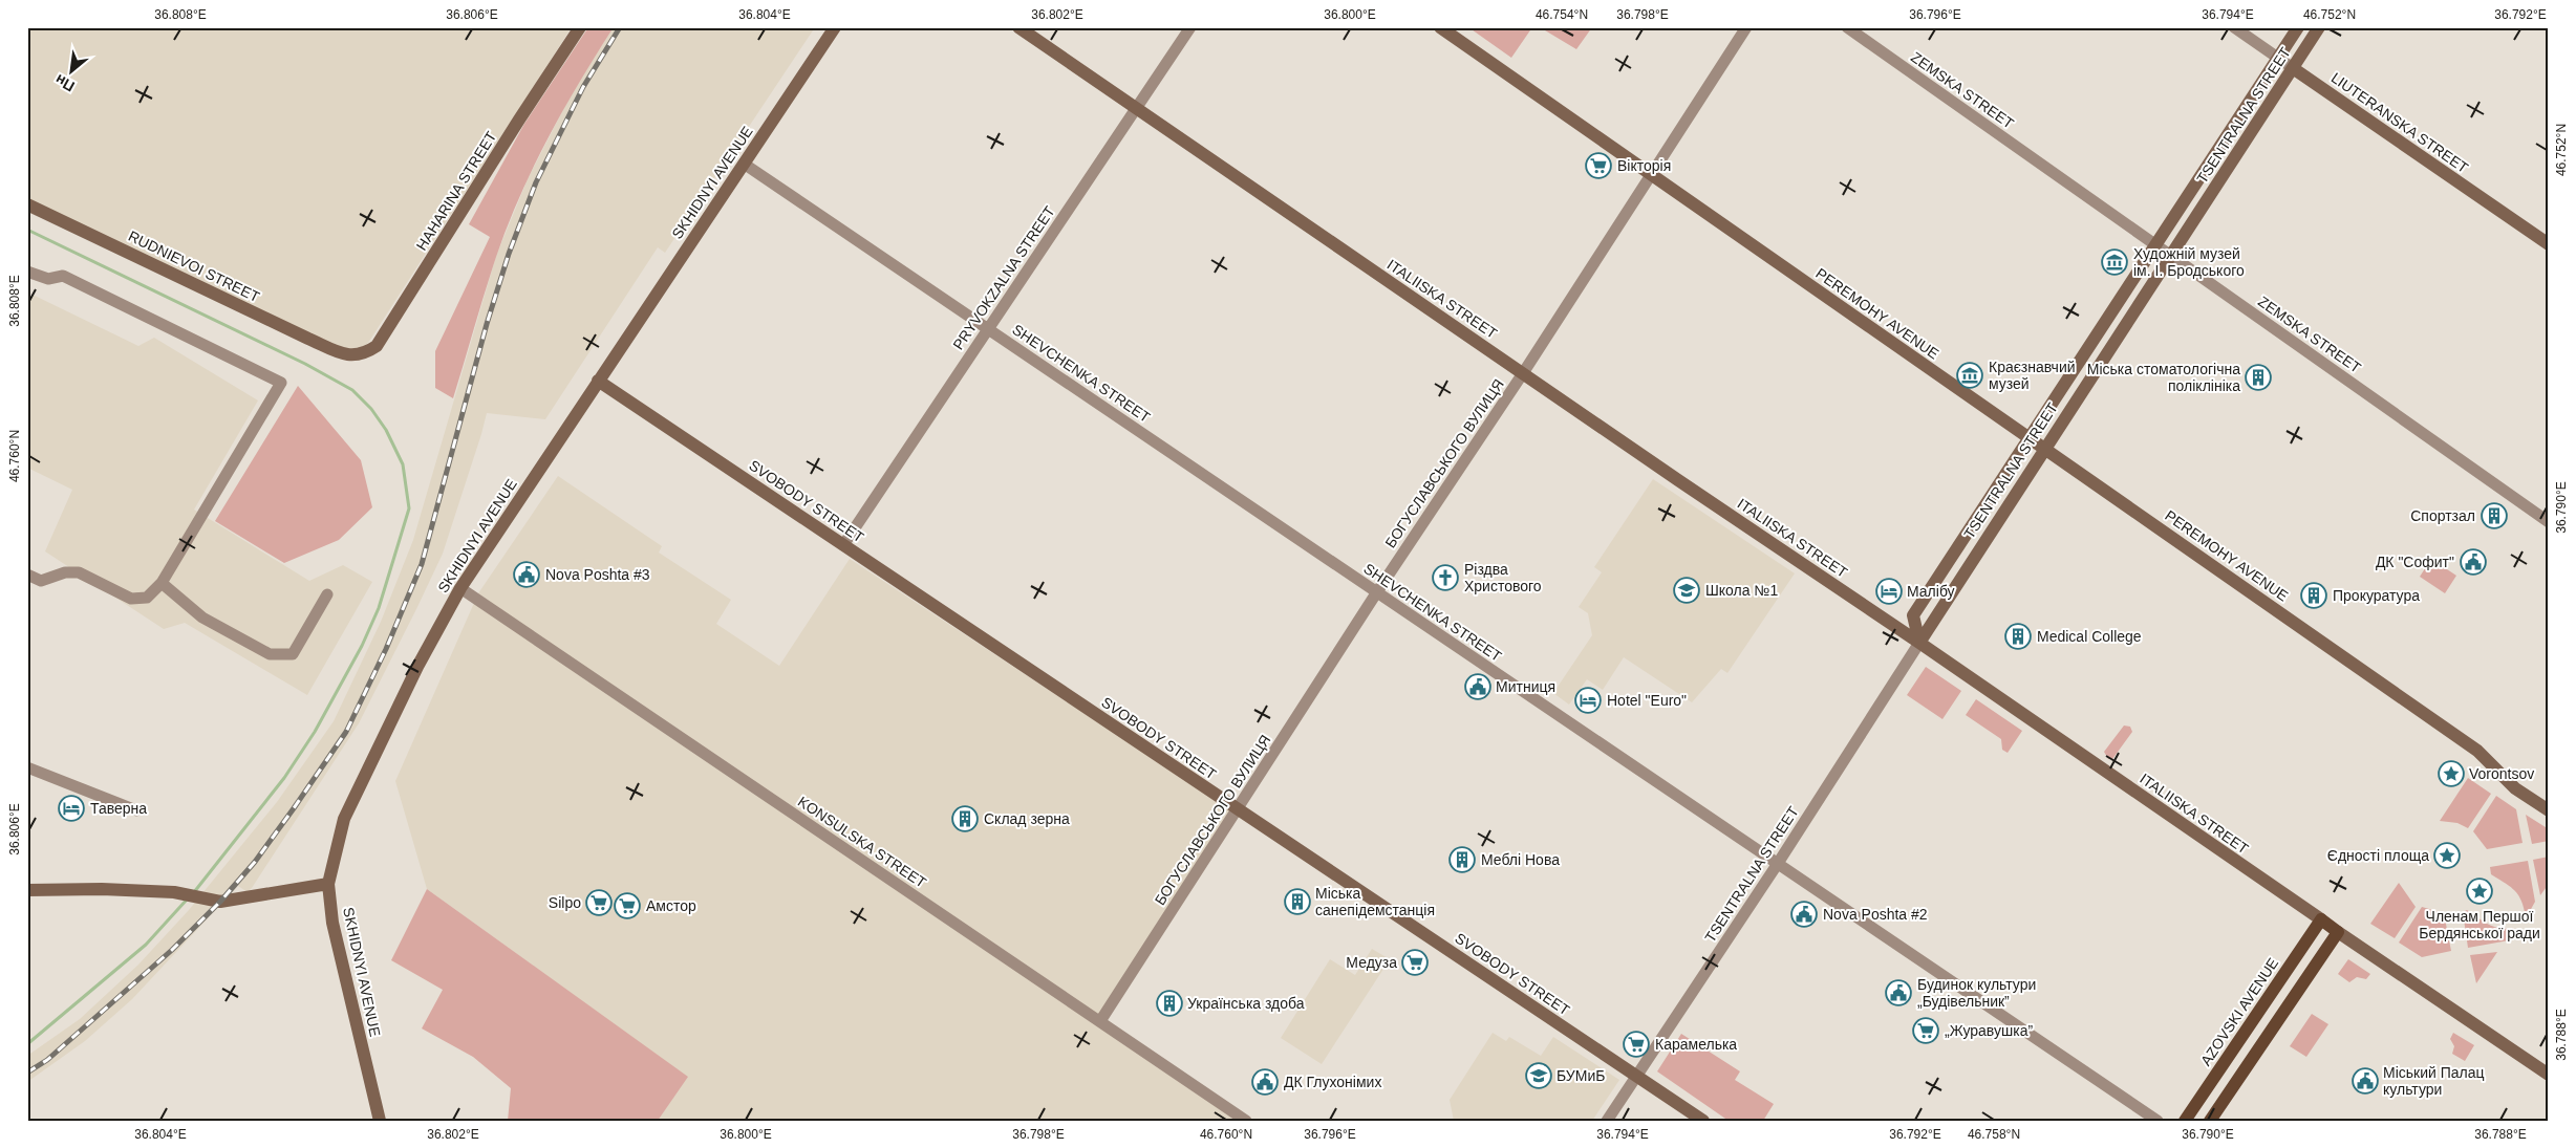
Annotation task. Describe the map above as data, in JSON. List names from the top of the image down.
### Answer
{
  "streets": {
    "main road": [
      "TSENTRALNA STREET",
      "LIUTERANSKA STREET",
      "SKHIDNYI AVENUE",
      "HAHARINA STREET",
      "RUDNIEVOI STREET",
      "ITALIISKA STREET",
      "PEREMOHY AVENUE",
      "SVOBODY STREET",
      "AZOVSKI AVENUE"
    ],
    "street": [
      "ZEMSKA STREET",
      "PRYVOKZALNA STREET",
      "SHEVCHENKA STREET",
      "БОГУСЛАВСЬКОГО ВУЛИЦЯ",
      "KONSULSKA STREET"
    ]
  },
  "crossings": [
    ["ZEMSKA STREET", "TSENTRALNA STREET"],
    ["TSENTRALNA STREET", "LIUTERANSKA STREET"],
    ["TSENTRALNA STREET", "ITALIISKA STREET"],
    ["TSENTRALNA STREET", "PEREMOHY AVENUE"],
    ["TSENTRALNA STREET", "SHEVCHENKA STREET"],
    ["TSENTRALNA STREET", "SVOBODY STREET"],
    ["SKHIDNYI AVENUE", "SHEVCHENKA STREET"],
    ["SKHIDNYI AVENUE", "SVOBODY STREET"],
    ["SKHIDNYI AVENUE", "KONSULSKA STREET"],
    ["HAHARINA STREET", "RUDNIEVOI STREET"],
    ["PRYVOKZALNA STREET", "ITALIISKA STREET"],
    ["PRYVOKZALNA STREET", "SHEVCHENKA STREET"],
    ["PRYVOKZALNA STREET", "SVOBODY STREET"],
    ["ITALIISKA STREET", "БОГУСЛАВСЬКОГО ВУЛИЦЯ"],
    ["ITALIISKA STREET", "AZOVSKI AVENUE"],
    ["PEREMOHY AVENUE", "БОГУСЛАВСЬКОГО ВУЛИЦЯ"],
    ["SHEVCHENKA STREET", "БОГУСЛАВСЬКОГО ВУЛИЦЯ"],
    ["БОГУСЛАВСЬКОГО ВУЛИЦЯ", "SVOBODY STREET"],
    ["БОГУСЛАВСЬКОГО ВУЛИЦЯ", "KONSULSKA STREET"]
  ],
  "places": {
    "supermarket": [
      "Вікторія",
      "Silpo",
      "Амстор",
      "Медуза",
      "„Журавушка”",
      "Карамелька"
    ],
    "museum": ["Художній музей ім. І. Бродського", "Краєзнавчий музей"],
    "building": [
      "Міська стоматологічна поліклініка",
      "Спортзал",
      "Прокуратура",
      "Medical College",
      "Склад зерна",
      "Меблі Нова",
      "Міська санепідемстанція",
      "Українська здоба"
    ],
    "public building": [
      "ДК \"Софит\"",
      "Nova Poshta #3",
      "Митниця",
      "Nova Poshta #2",
      "Будинок культури „Будівельник”",
      "Міський Палац культури",
      "ДК Глухонімих"
    ],
    "church": ["Різдва Христового"],
    "school or university": ["Школа №1", "БУМиБ"],
    "hotel": ["Малібу", "Hotel \"Euro\"", "Таверна"],
    "place": ["Vorontsov", "Єдності площа", "Членам Першої Бердянської ради"]
  },
  "north": "bottom left",
  "coordinates": [
    "36.808°E",
    "36.806°E",
    "36.804°E",
    "36.802°E",
    "36.800°E",
    "46.754°N",
    "36.798°E",
    "36.796°E",
    "36.794°E",
    "46.752°N",
    "36.792°E",
    "46.760°N",
    "36.790°E",
    "36.788°E",
    "46.758°N"
  ]
}
